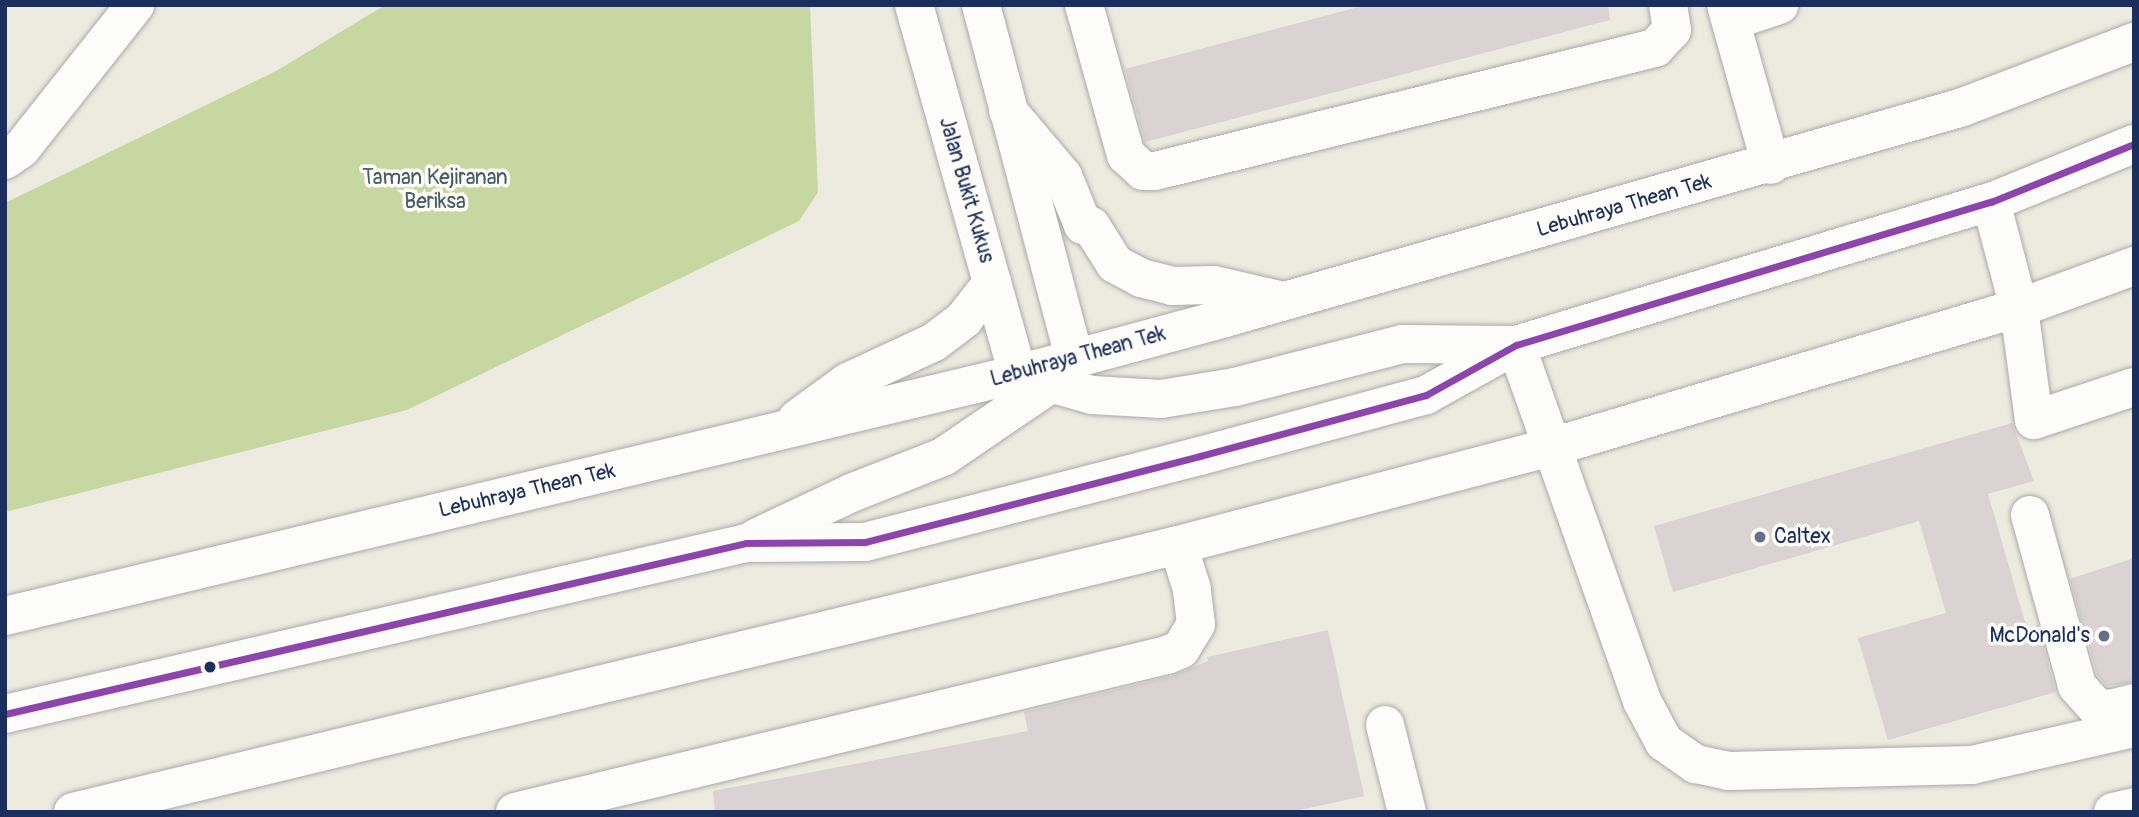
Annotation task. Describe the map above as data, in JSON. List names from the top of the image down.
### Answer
{
  "streets": {
    "main road": ["Jalan Bukit Kukus", "Lebuhraya Thean Tek"]
  },
  "crossings": [
    ["Jalan Bukit Kukus", "Lebuhraya Thean Tek"]
  ],
  "parks": ["Taman Kejiranan Beriksa"],
  "places": ["Caltex", "McDonald's"]
}
